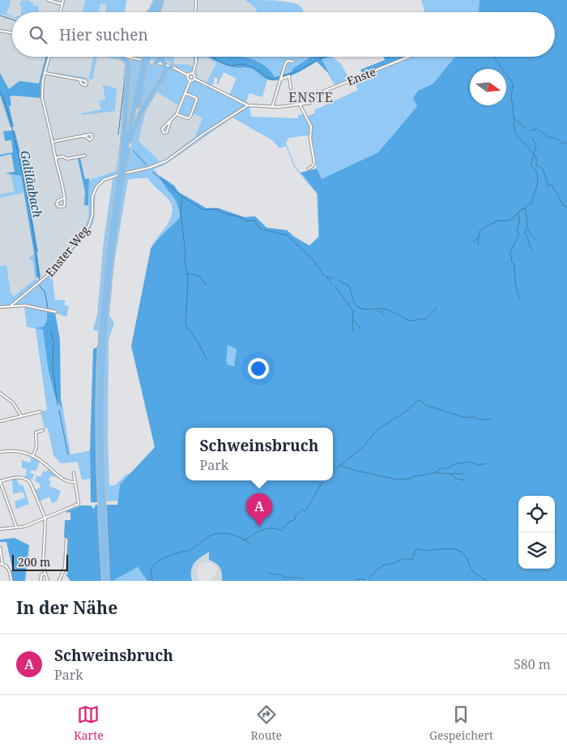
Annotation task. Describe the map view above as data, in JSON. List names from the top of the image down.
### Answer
{
  "streets": {
    "street": ["Enste", "Enster Weg"]
  },
  "crossings": [
    ["Enste", "Enster Weg"]
  ],
  "districts": ["ENSTE"],
  "water": ["Galiläabach"],
  "scale_bar": "200 m",
  "north": "right",
  "page": {
    "search": "Hier suchen",
    "popup": ["Schweinsbruch", "Park"],
    "pins": "A",
    "scale": "200 m",
    "heading": "In der Nähe",
    "list": [
      {
        "mark": "A",
        "name": "Schweinsbruch",
        "note": "Park",
        "value": "580 m"
      }
    ],
    "nav": ["Karte", "Route", "Gespeichert"]
  }
}
